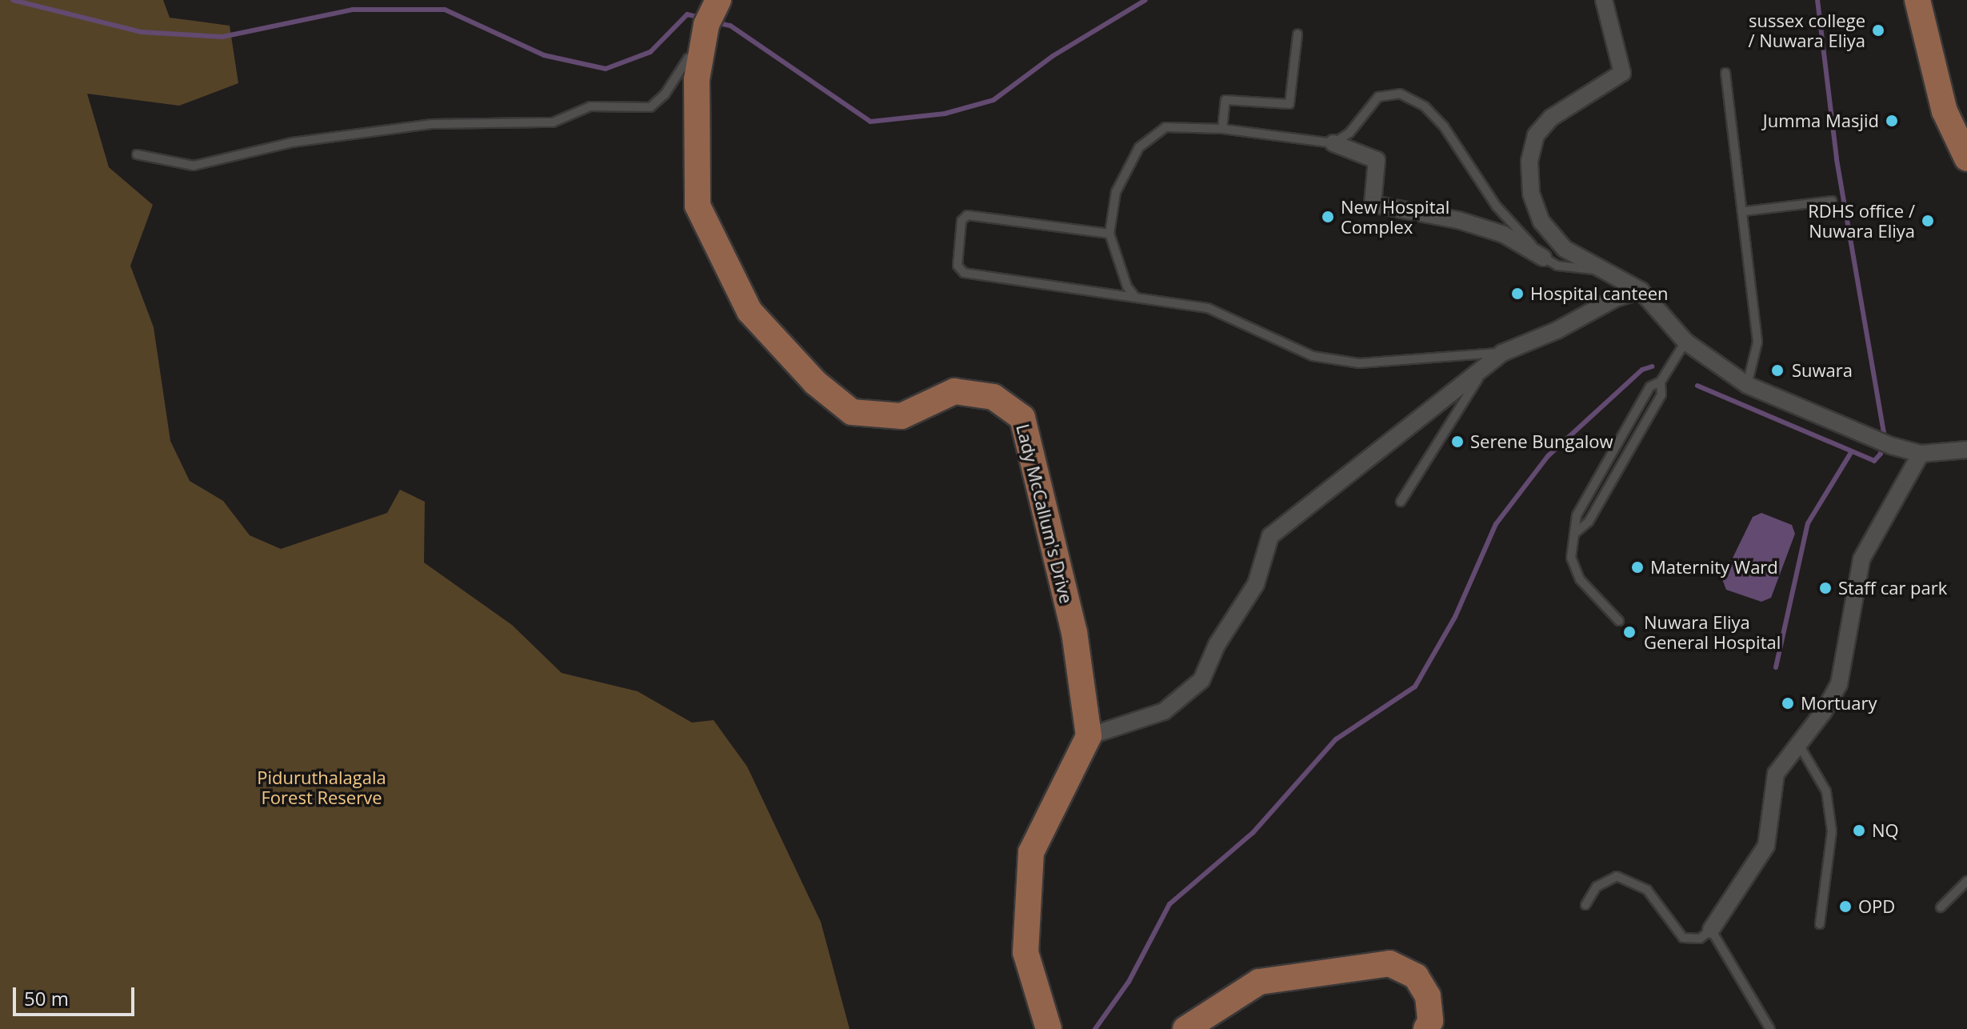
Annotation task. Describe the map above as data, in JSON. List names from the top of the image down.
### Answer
{
  "streets": {
    "main road": ["Lady McCallum's Drive"]
  },
  "parks": ["Piduruthalagala Forest Reserve"],
  "places": [
    "sussex college / Nuwara Eliya",
    "Jumma Masjid",
    "New Hospital Complex",
    "RDHS office / Nuwara Eliya",
    "Hospital canteen",
    "Suwara",
    "Serene Bungalow",
    "Maternity Ward",
    "Staff car park",
    "Nuwara Eliya General Hospital",
    "Mortuary",
    "NQ",
    "OPD"
  ],
  "scale_bar": "50 m"
}
